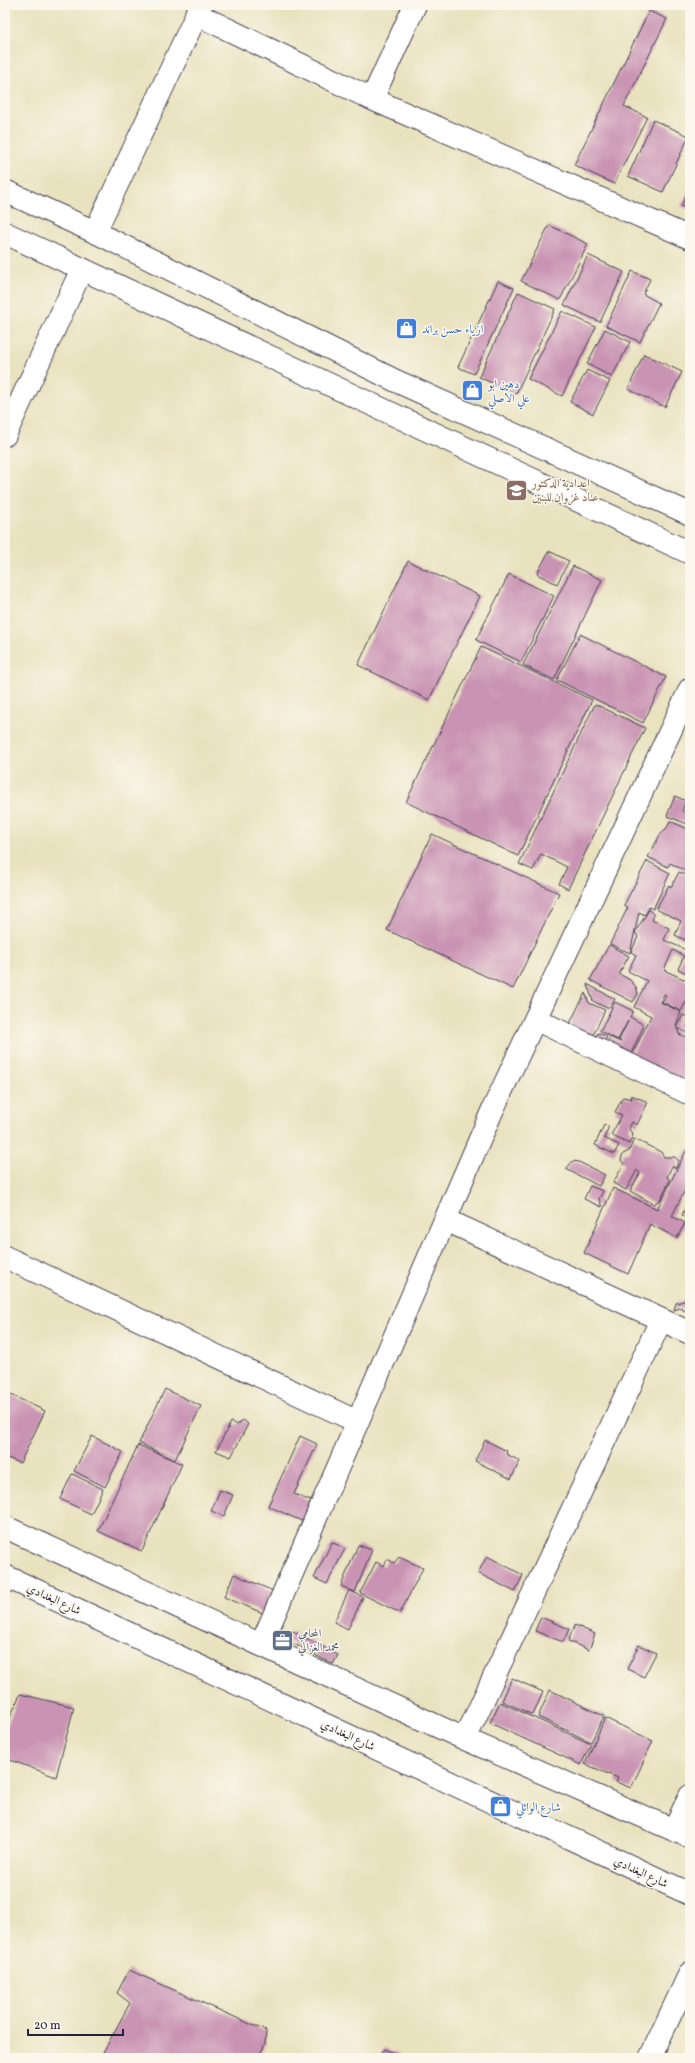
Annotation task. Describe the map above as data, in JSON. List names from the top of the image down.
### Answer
{
  "streets": {
    "street": ["شارع البغدادي"]
  },
  "places": {
    "shop": ["ازياء حسن براند", "دهين ابو علي الاصلي", "شارع الوائلي"],
    "school or university": ["اعدادية الدكتور عناد غزوان للبنين"],
    "office": ["المحامي محمد الغزالي"]
  },
  "scale_bar": "20 m"
}
